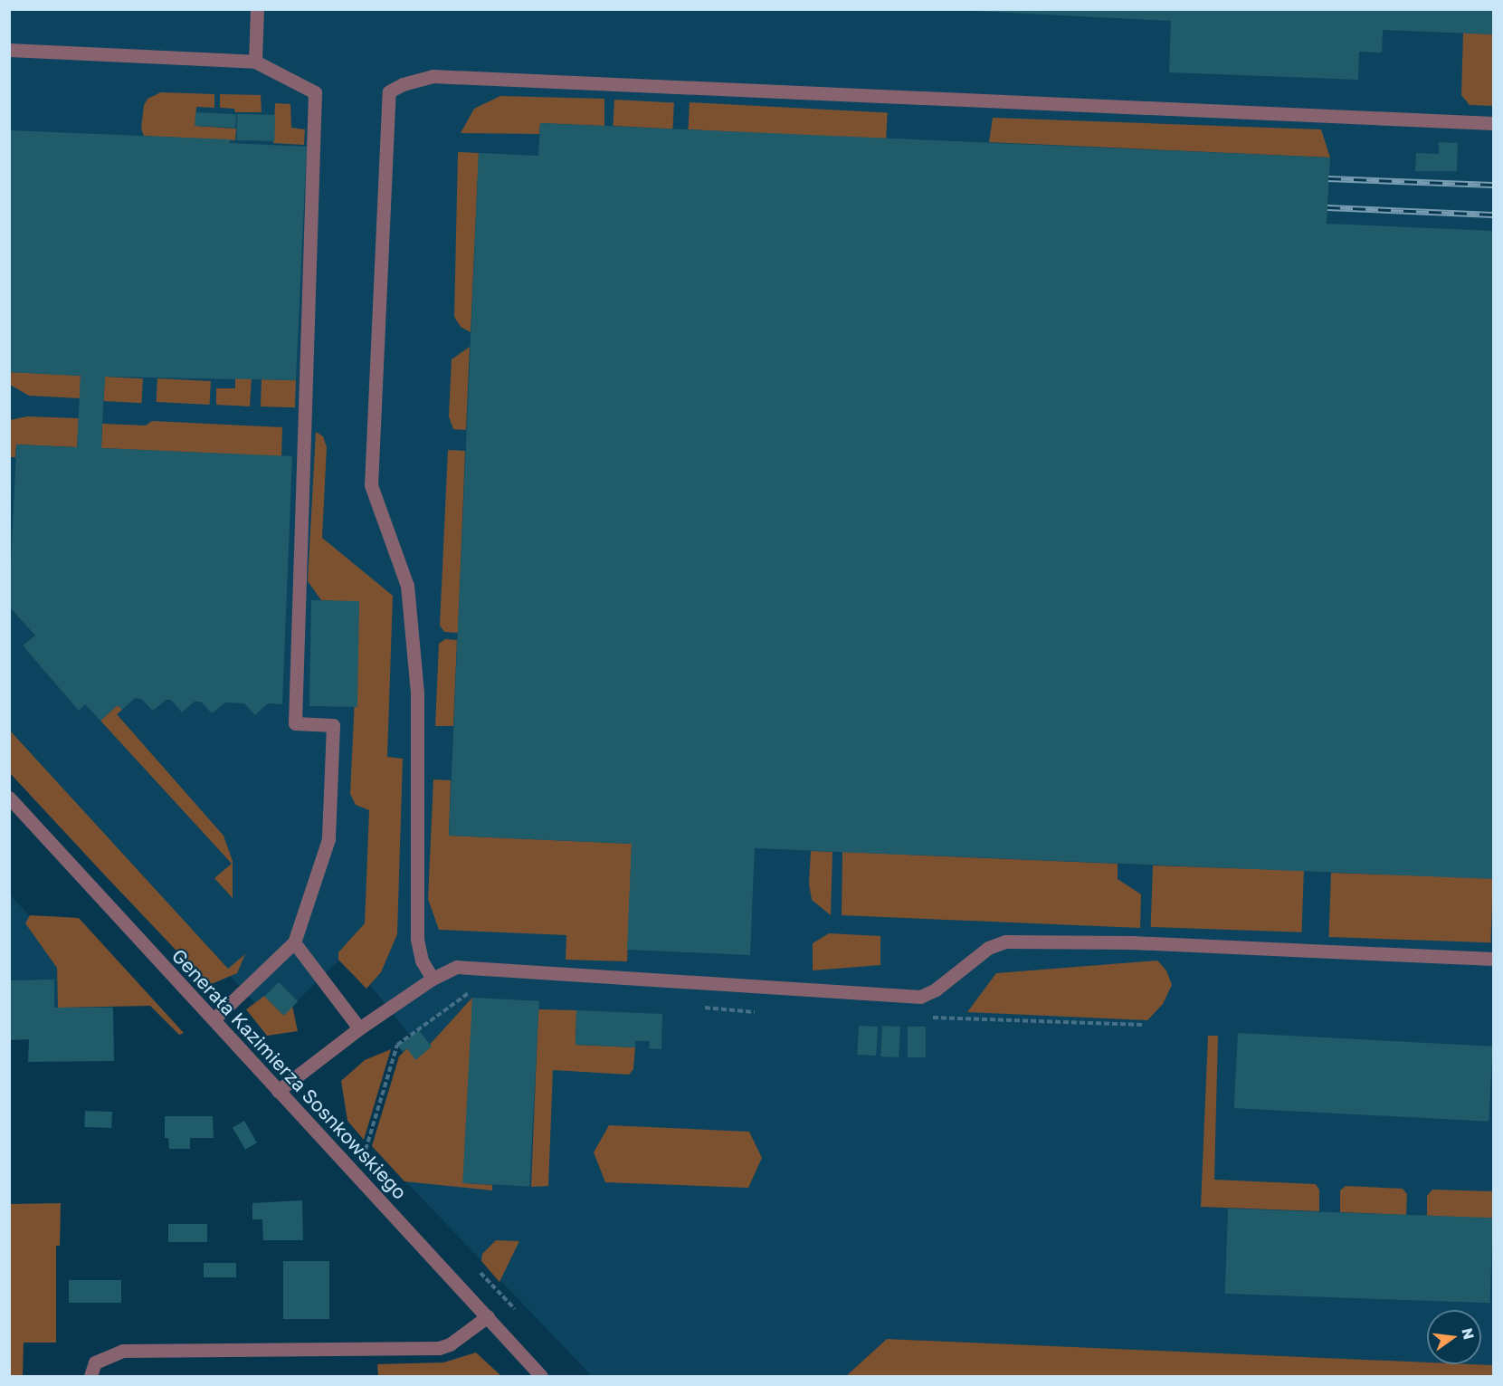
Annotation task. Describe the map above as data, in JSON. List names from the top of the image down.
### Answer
{
  "streets": {
    "street": ["Generała Kazimierza Sosnkowskiego"]
  },
  "north": "right"
}
